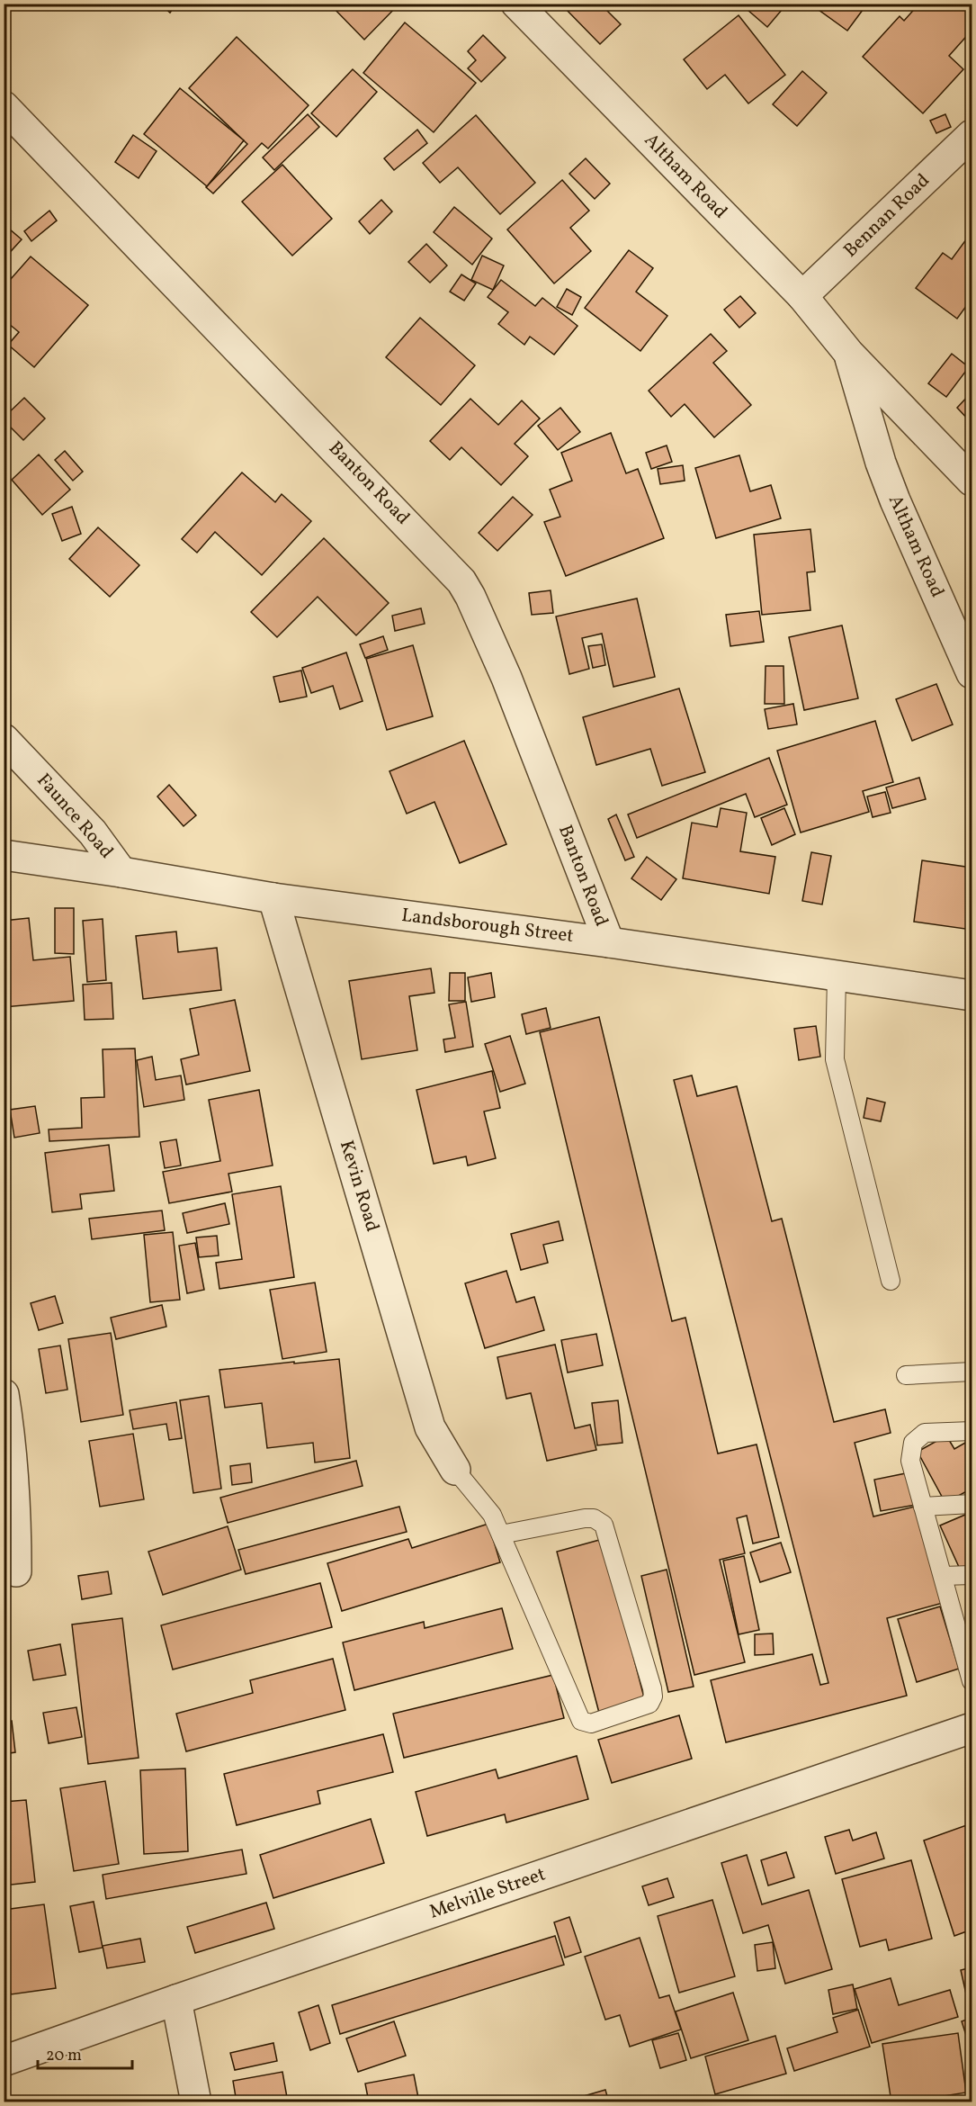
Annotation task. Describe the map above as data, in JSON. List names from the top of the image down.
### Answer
{
  "streets": {
    "street": [
      "Altham Road",
      "Bennan Road",
      "Banton Road",
      "Faunce Road",
      "Landsborough Street",
      "Kevin Road",
      "Melville Street"
    ]
  },
  "crossings": [
    ["Altham Road", "Bennan Road"],
    ["Banton Road", "Landsborough Street"],
    ["Faunce Road", "Landsborough Street"],
    ["Landsborough Street", "Kevin Road"]
  ],
  "scale_bar": "20 m"
}
